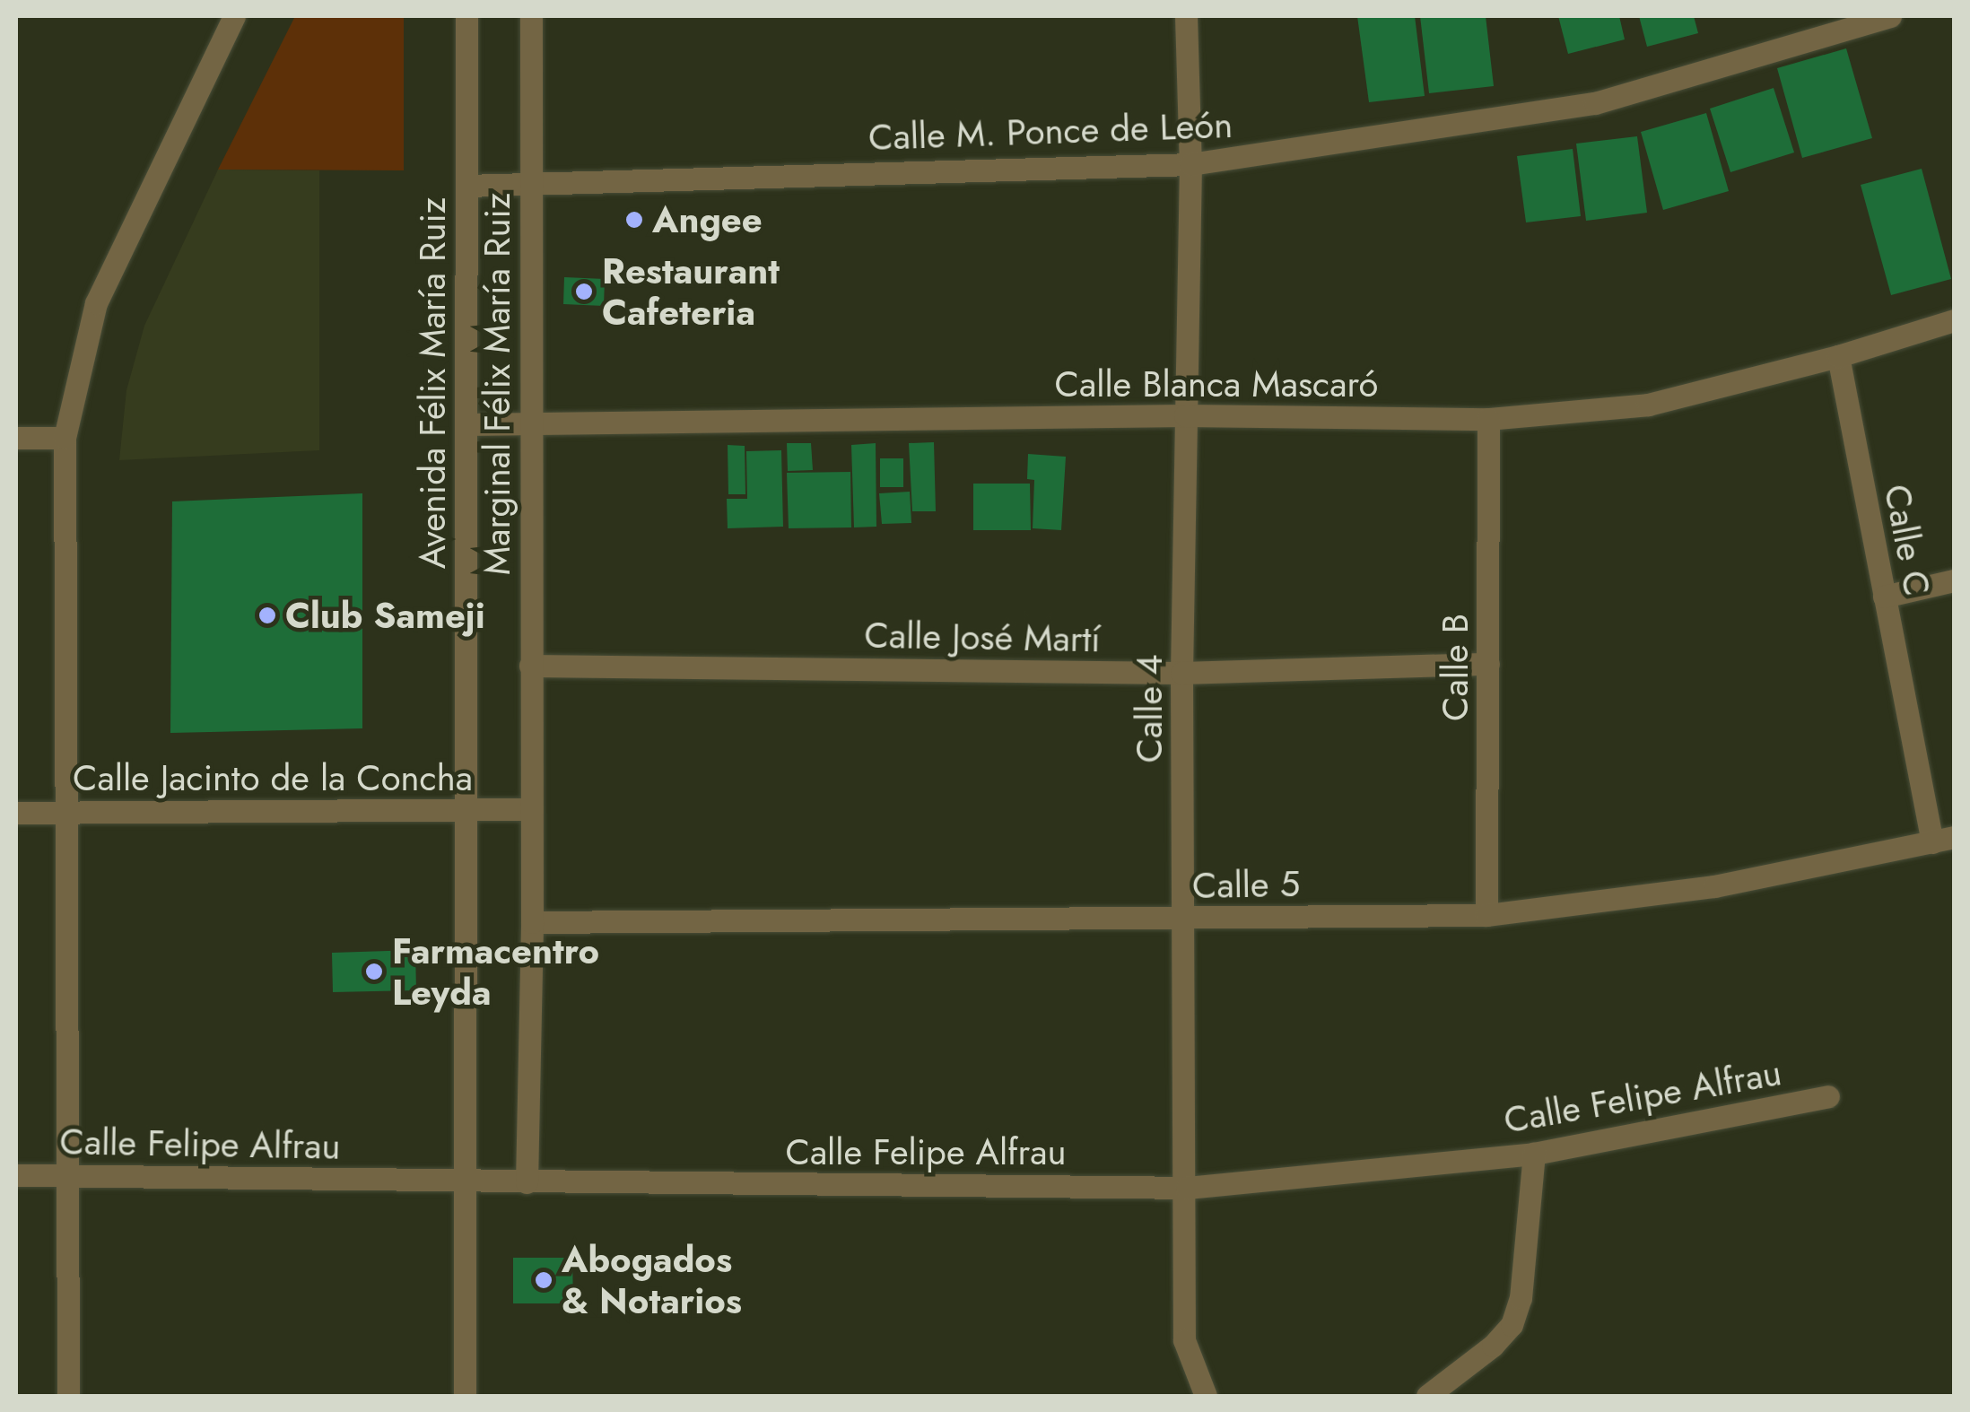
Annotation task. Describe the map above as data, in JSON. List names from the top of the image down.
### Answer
{
  "streets": {
    "street": [
      "Calle M. Ponce de León",
      "Avenida Félix María Ruiz",
      "Marginal Félix María Ruiz",
      "Calle Blanca Mascaró",
      "Calle C",
      "Calle José Martí",
      "Calle B",
      "Calle 4",
      "Calle Jacinto de la Concha",
      "Calle 5",
      "Calle Felipe Alfrau"
    ]
  },
  "crossings": [
    ["Calle M. Ponce de León", "Avenida Félix María Ruiz"],
    ["Calle M. Ponce de León", "Marginal Félix María Ruiz"],
    ["Calle M. Ponce de León", "Calle 4"],
    ["Avenida Félix María Ruiz", "Calle Blanca Mascaró"],
    ["Avenida Félix María Ruiz", "Calle Jacinto de la Concha"],
    ["Avenida Félix María Ruiz", "Calle Felipe Alfrau"],
    ["Marginal Félix María Ruiz", "Calle Blanca Mascaró"],
    ["Marginal Félix María Ruiz", "Calle José Martí"],
    ["Marginal Félix María Ruiz", "Calle Jacinto de la Concha"],
    ["Marginal Félix María Ruiz", "Calle 5"],
    ["Marginal Félix María Ruiz", "Calle Felipe Alfrau"],
    ["Calle Blanca Mascaró", "Calle C"],
    ["Calle Blanca Mascaró", "Calle B"],
    ["Calle Blanca Mascaró", "Calle 4"],
    ["Calle C", "Calle 5"],
    ["Calle José Martí", "Calle B"],
    ["Calle José Martí", "Calle 4"],
    ["Calle B", "Calle 5"],
    ["Calle 4", "Calle 5"],
    ["Calle 4", "Calle Felipe Alfrau"]
  ],
  "places": [
    "Angee",
    "Restaurant Cafeteria",
    "Club Sameji",
    "Farmacentro Leyda",
    "Abogados & Notarios"
  ]
}
